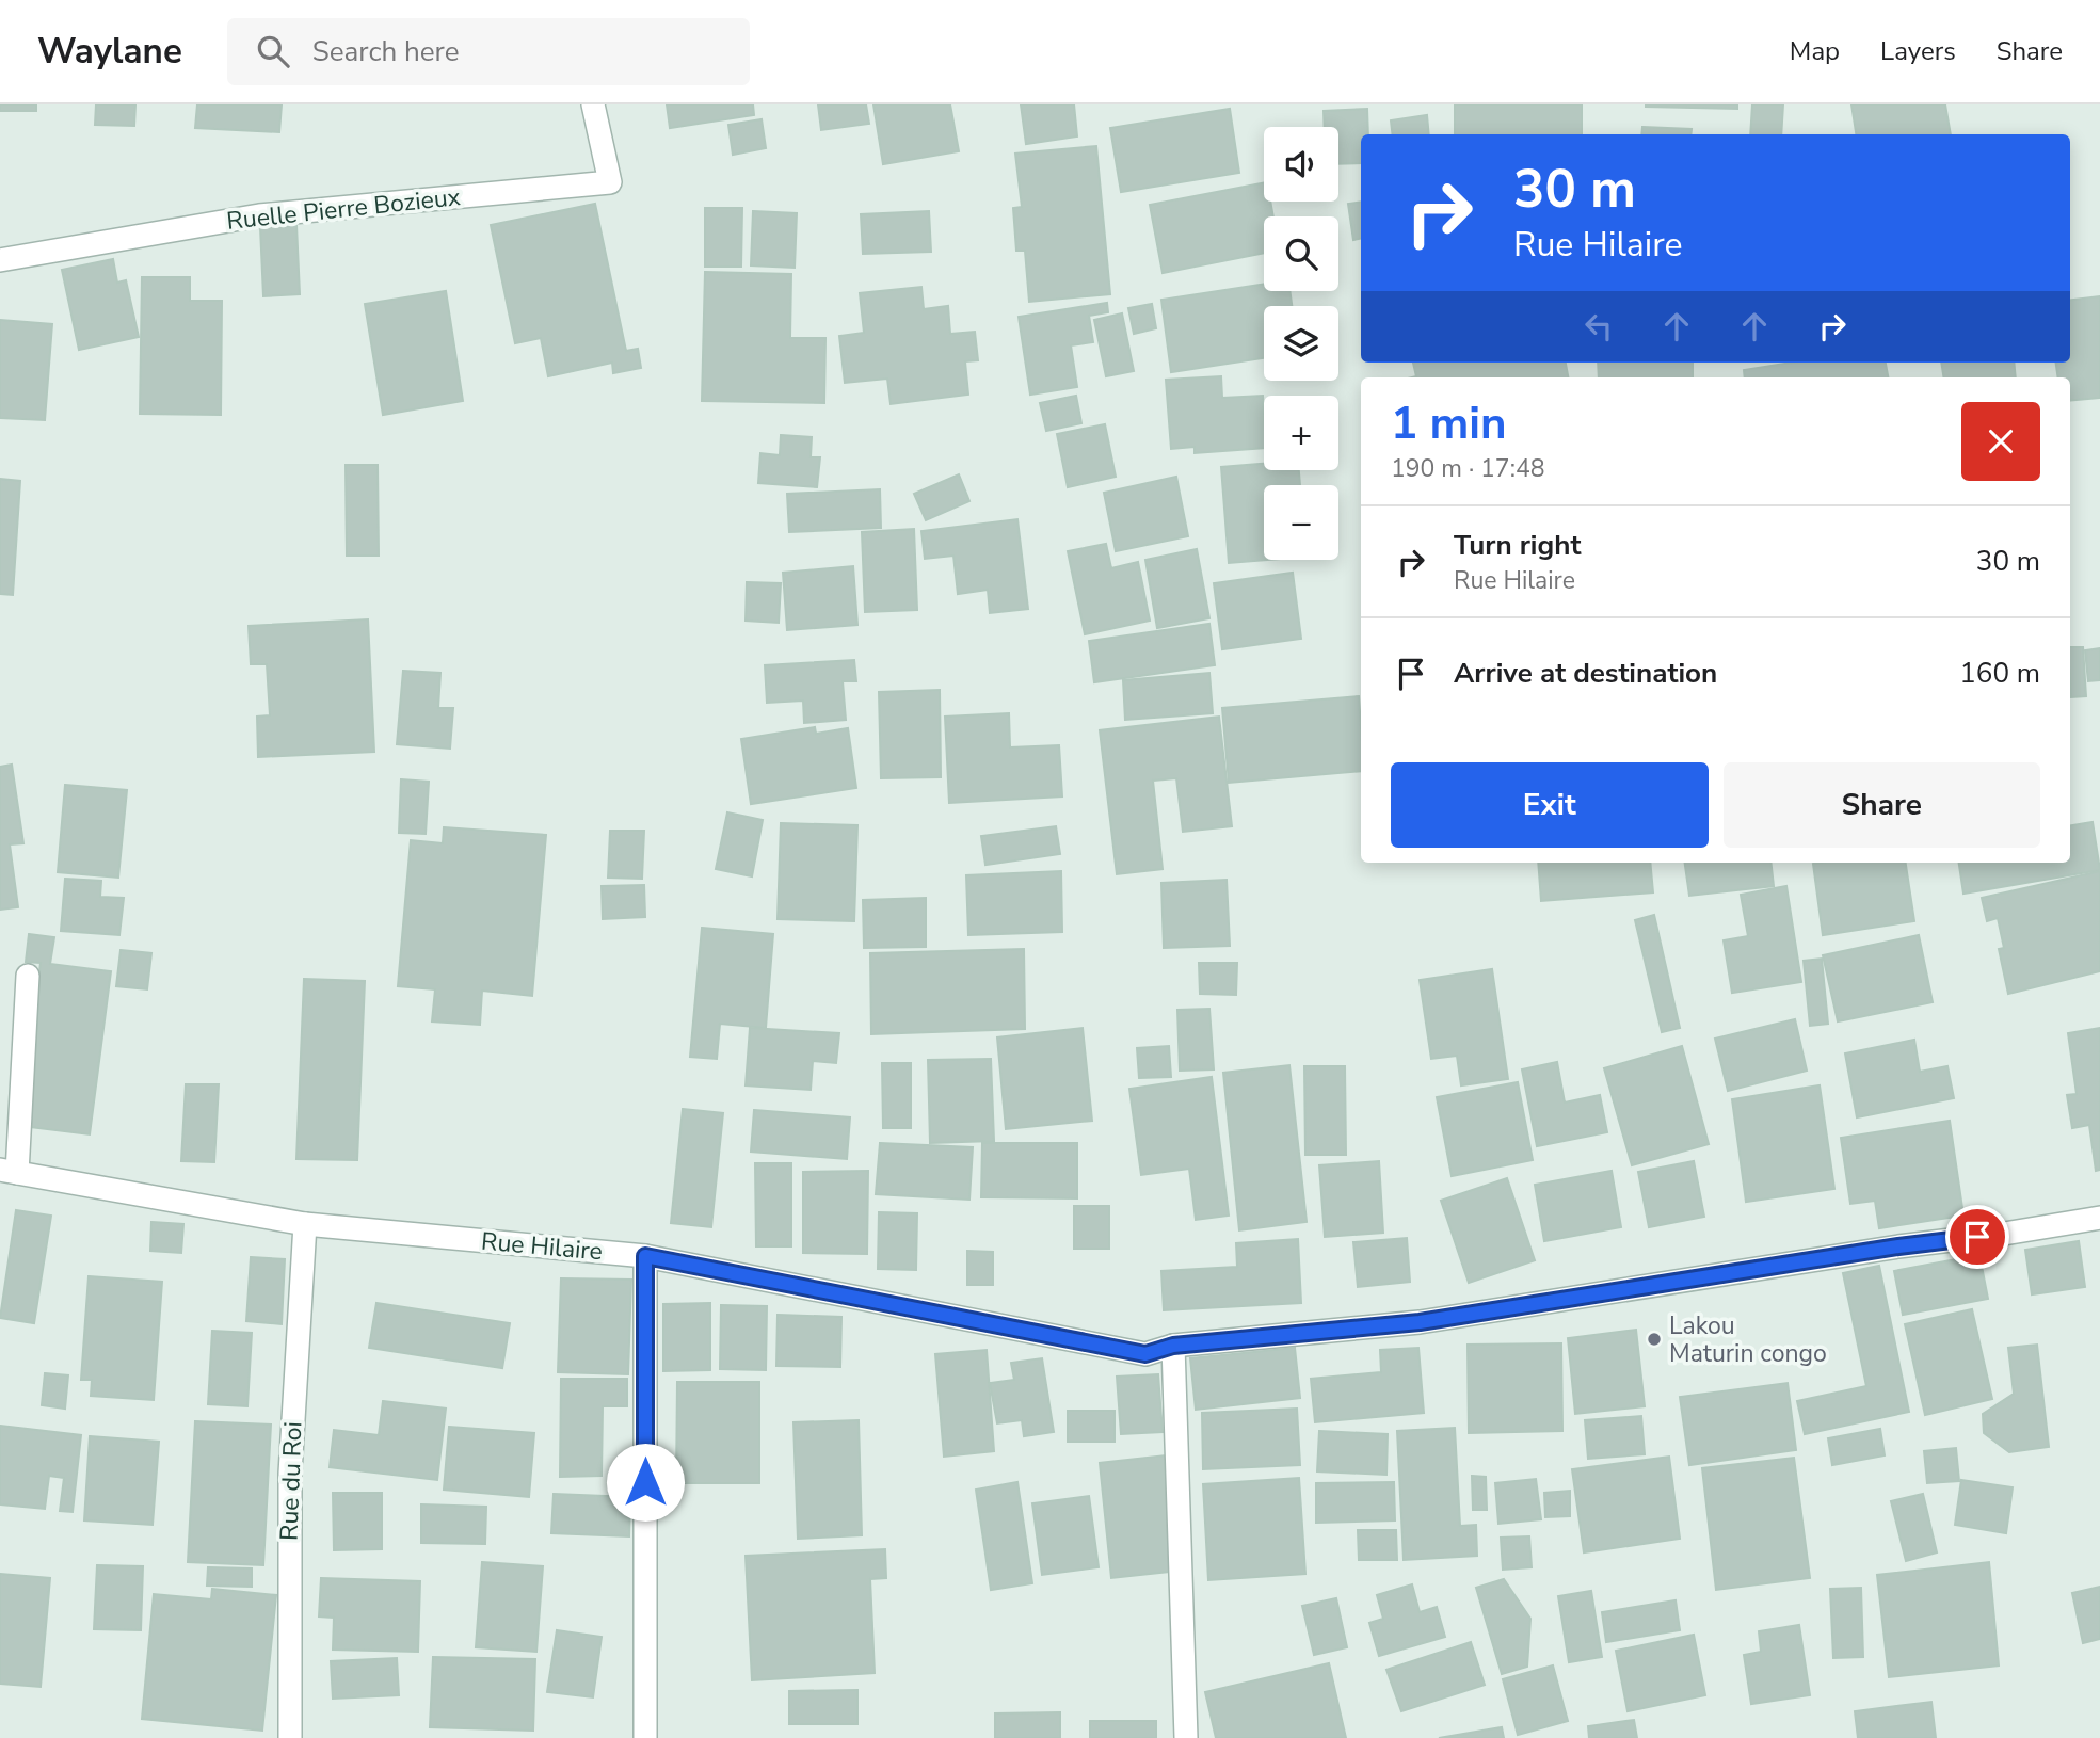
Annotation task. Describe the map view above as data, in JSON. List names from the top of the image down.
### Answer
{
  "streets": {
    "street": ["Ruelle Pierre Bozieux", "Rue Hilaire", "Rue du Roi"]
  },
  "crossings": [
    ["Rue Hilaire", "Rue du Roi"]
  ],
  "places": ["Lakou Maturin congo"],
  "page": {
    "header": "Waylane",
    "search": "Search here",
    "nav": ["Map", "Layers", "Share"],
    "map_buttons": ["+", "−"],
    "turn": ["30 m", "Rue Hilaire"],
    "heading": ["1 min", "190 m · 17:48"],
    "list": [
      {
        "name": "Turn right",
        "note": "Rue Hilaire",
        "value": "30 m"
      },
      {
        "name": "Arrive at destination",
        "value": "160 m"
      }
    ],
    "buttons": ["Exit", "Share"]
  }
}
